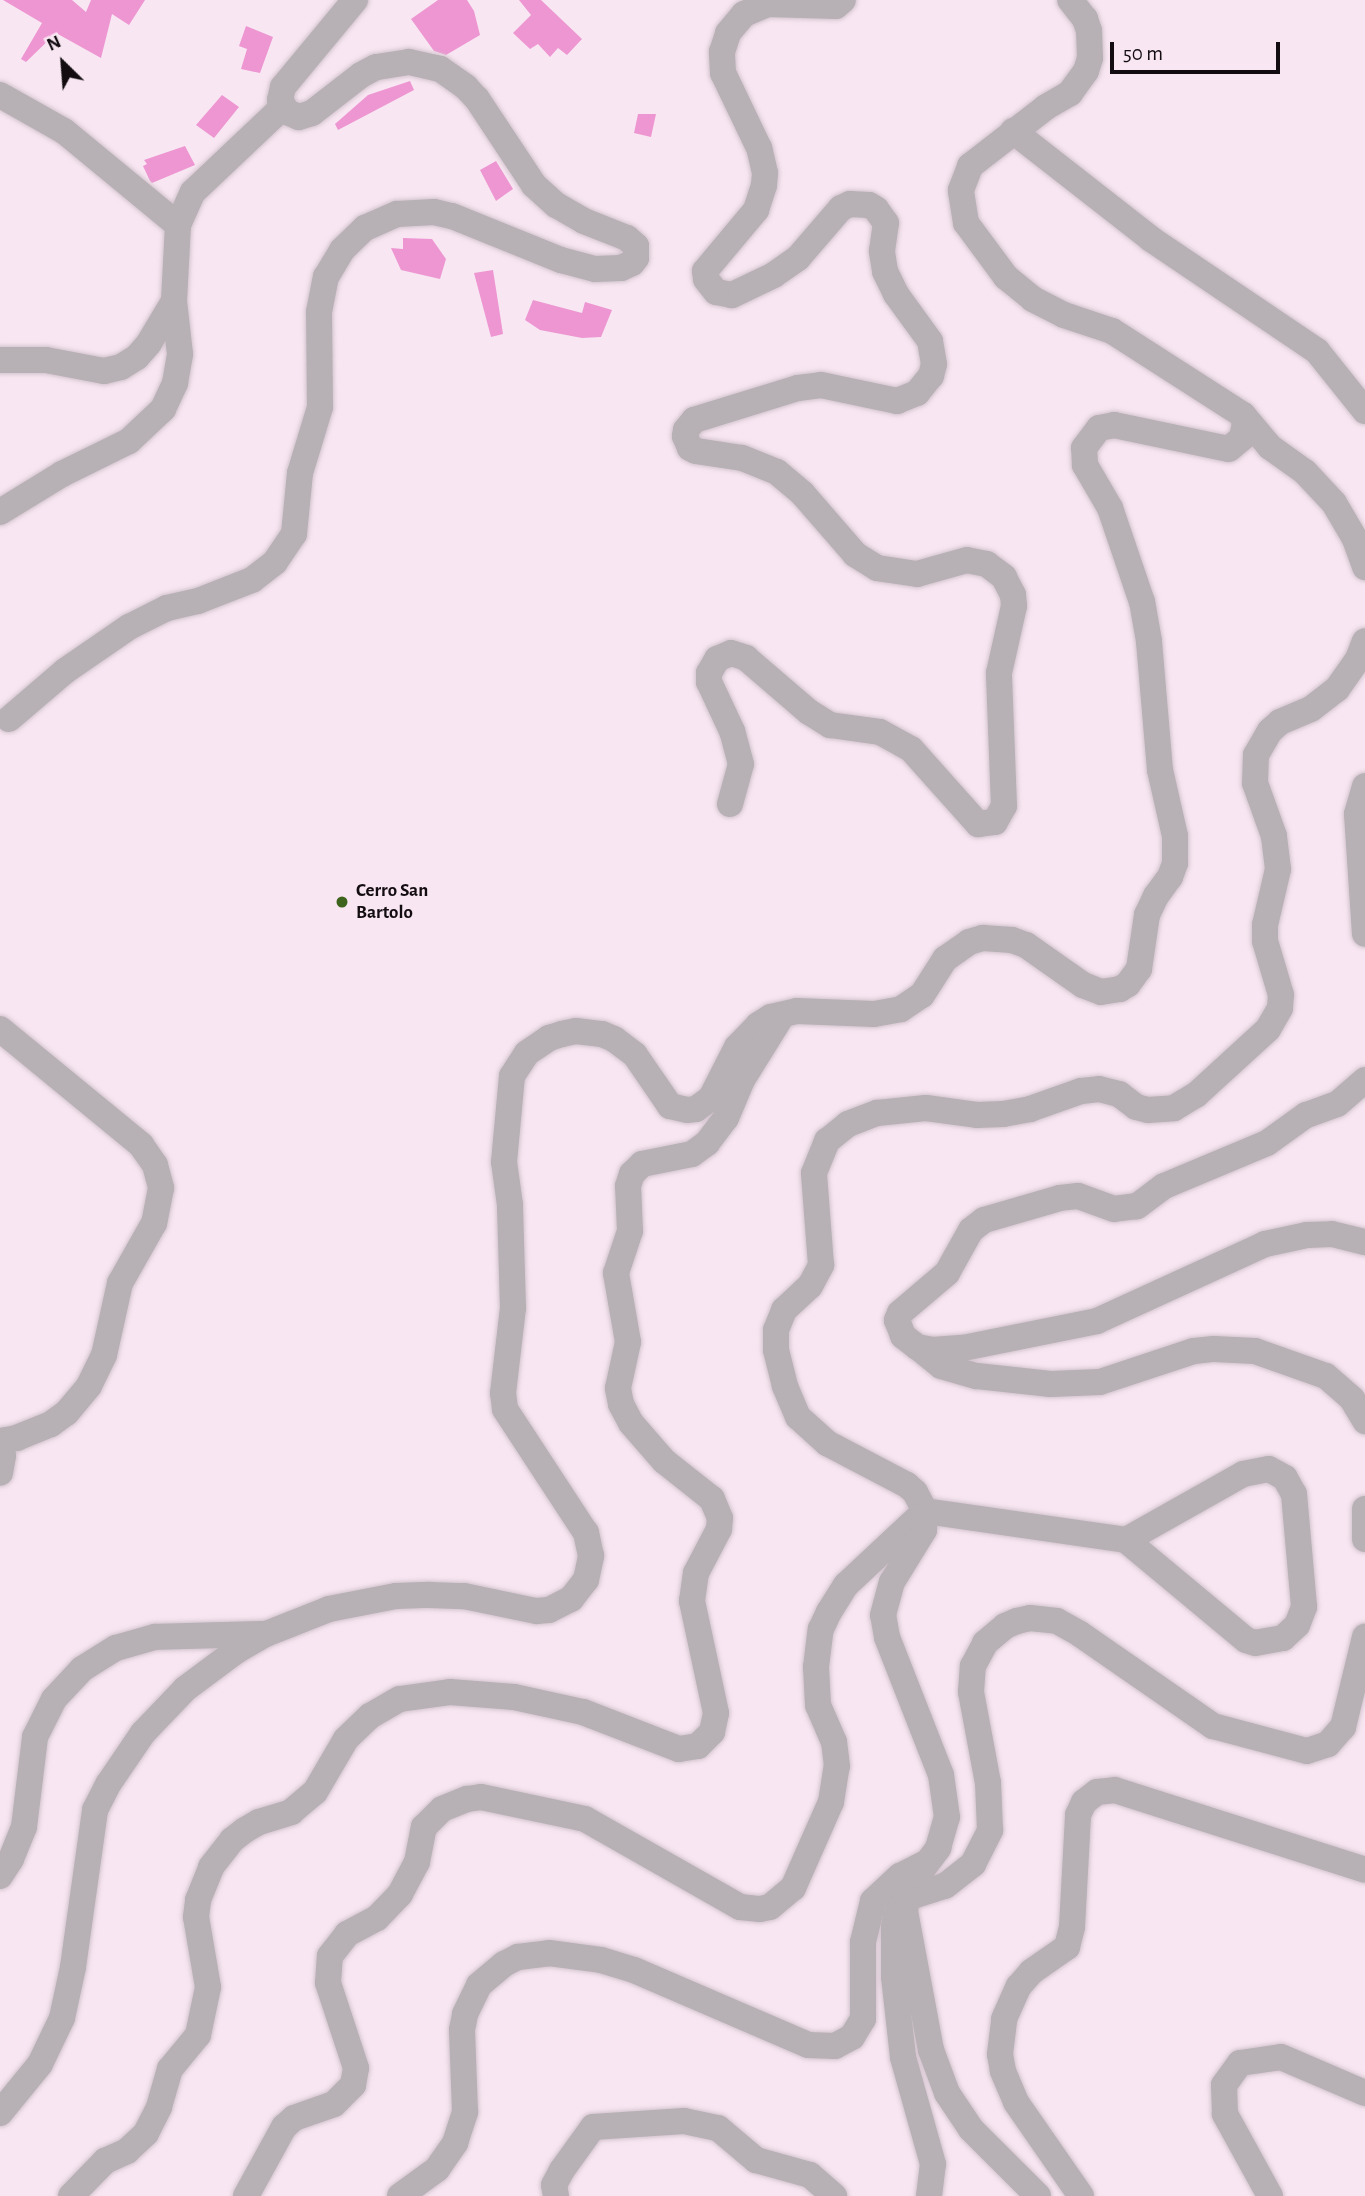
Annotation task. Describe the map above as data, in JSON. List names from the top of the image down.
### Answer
{
  "places": ["Cerro San Bartolo"],
  "scale_bar": "50 m",
  "north": "top left"
}
